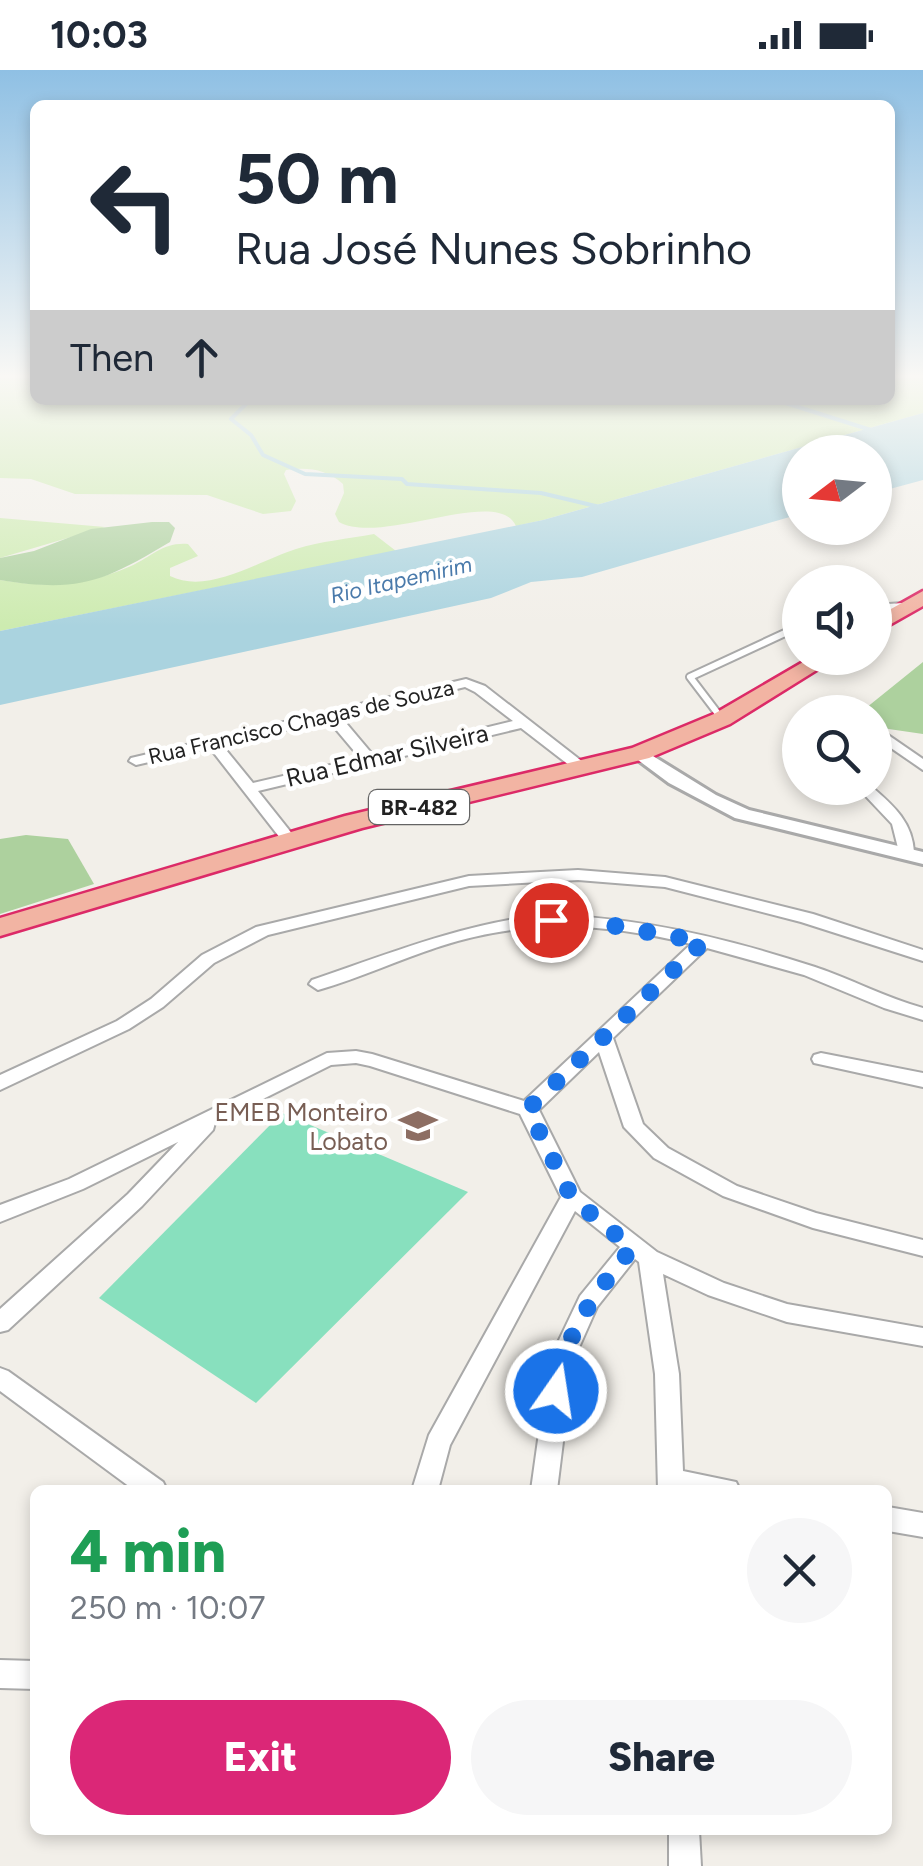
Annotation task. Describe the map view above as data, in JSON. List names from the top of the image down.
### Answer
{
  "streets": {
    "highway": ["BR-482"],
    "street": ["Rua Francisco Chagas de Souza", "Rua Edmar Silveira"]
  },
  "crossings": [
    ["Rua Francisco Chagas de Souza", "Rua Edmar Silveira"]
  ],
  "water": ["Rio Itapemirim"],
  "places": {
    "school or university": ["EMEB Monteiro Lobato"]
  },
  "north": "left",
  "page": {
    "status": "10:03",
    "turn": ["50 m", "Rua José Nunes Sobrinho"],
    "then": "Then",
    "heading": ["4 min", "250 m · 10:07"],
    "buttons": ["Exit", "Share"]
  }
}
